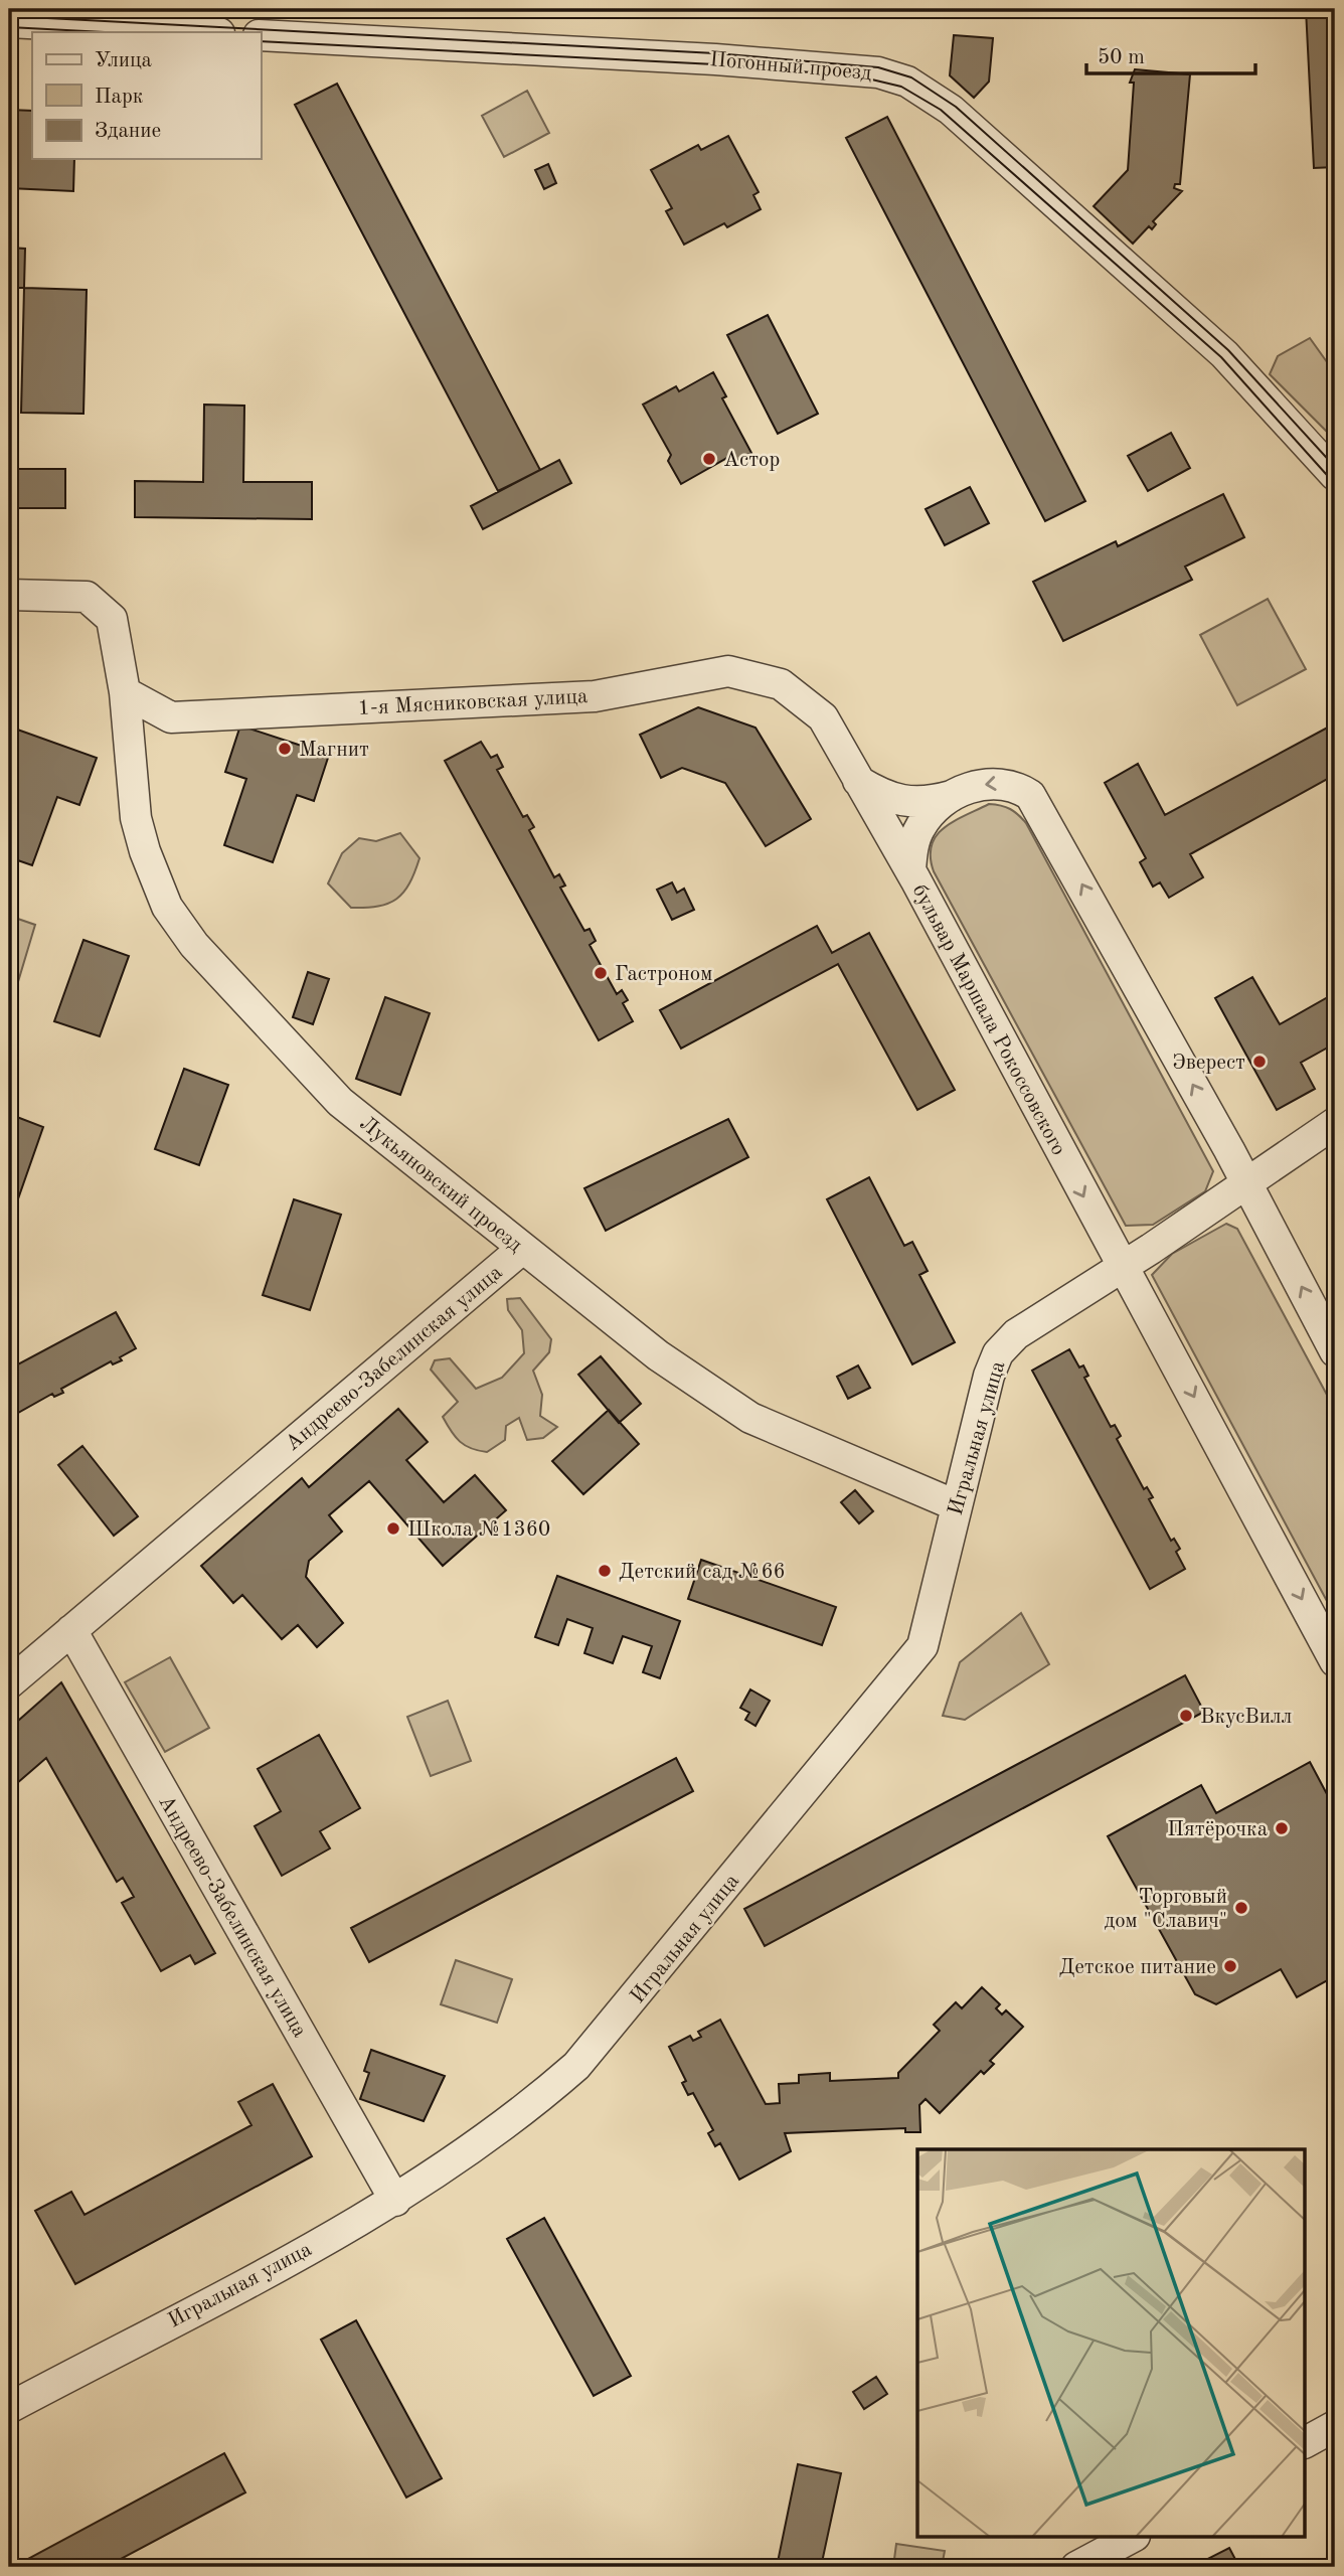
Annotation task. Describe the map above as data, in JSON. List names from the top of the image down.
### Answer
{
  "streets": {
    "street": [
      "Погонный проезд",
      "1-я Мясниковская улица",
      "бульвар Маршала Рокоссовского",
      "Лукьяновский проезд",
      "Андреево-Забелинская улица",
      "Игральная улица"
    ]
  },
  "crossings": [
    ["1-я Мясниковская улица", "бульвар Маршала Рокоссовского"],
    ["1-я Мясниковская улица", "Лукьяновский проезд"],
    ["бульвар Маршала Рокоссовского", "Игральная улица"],
    ["Лукьяновский проезд", "Андреево-Забелинская улица"],
    ["Лукьяновский проезд", "Игральная улица"],
    ["Андреево-Забелинская улица", "Игральная улица"]
  ],
  "places": [
    "Астор",
    "Магнит",
    "Гастроном",
    "Эверест",
    "Школа №1360",
    "Детский сад №66",
    "ВкусВилл",
    "Пятёрочка",
    "Торговый дом \"Славич\"",
    "Детское питание"
  ],
  "legend": ["Улица", "Парк", "Здание"],
  "scale_bar": "50 m"
}
